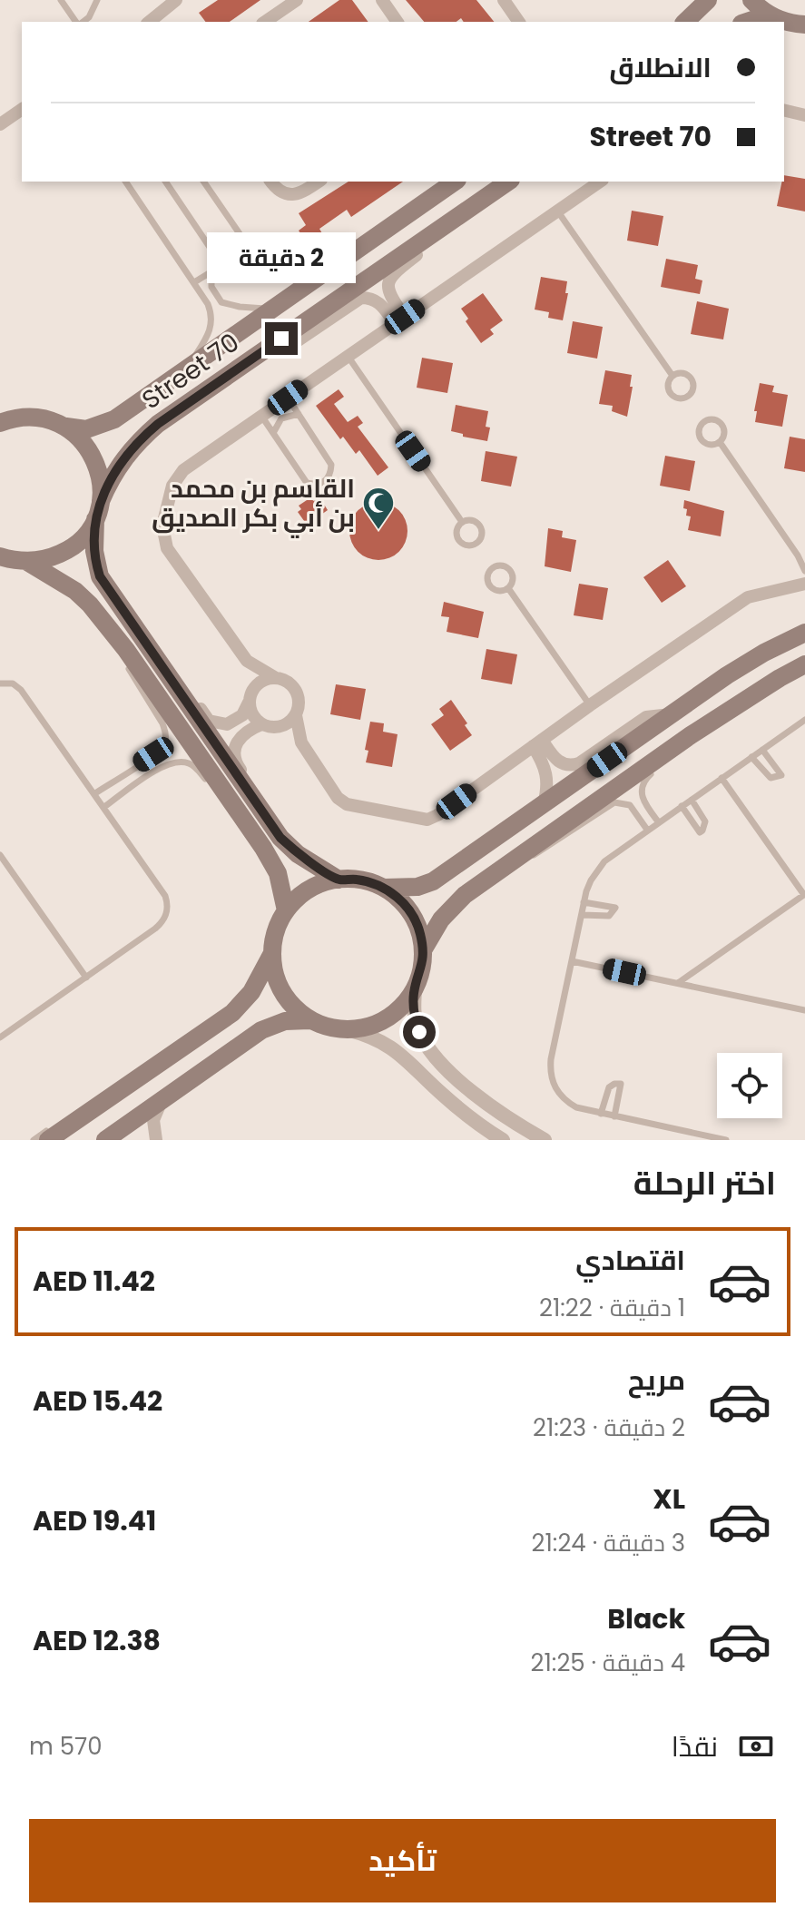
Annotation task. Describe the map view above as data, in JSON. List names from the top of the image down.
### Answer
{
  "streets": {
    "main road": ["Street 70"]
  },
  "places": {
    "mosque": ["القاسم بن محمد بن أبي بكر الصديق"]
  },
  "page": {
    "banner": ["الانطلاق", "Street 70"],
    "bubble": "2 دقيقة",
    "heading": "اختر الرحلة",
    "list": [
      {
        "name": "اقتصادي",
        "note": "1 دقيقة · 21:22",
        "value": "AED 11.42"
      },
      {
        "name": "مريح",
        "note": "2 دقيقة · 21:23",
        "value": "AED 15.42"
      },
      {
        "name": "XL",
        "note": "3 دقيقة · 21:24",
        "value": "AED 19.41"
      },
      {
        "name": "Black",
        "note": "4 دقيقة · 21:25",
        "value": "AED 12.38"
      }
    ],
    "pay": ["نقدًا", "570 m"],
    "buttons": "تأكيد"
  }
}
